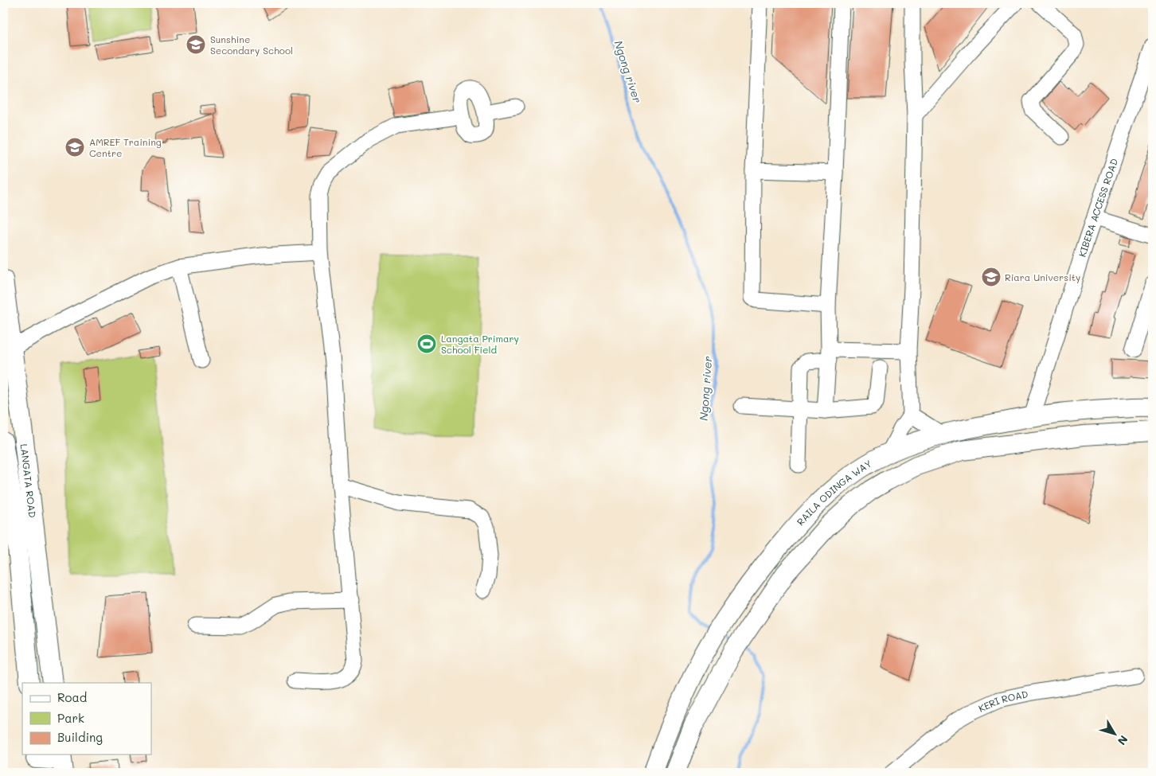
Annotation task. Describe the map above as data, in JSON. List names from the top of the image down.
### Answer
{
  "streets": {
    "main road": ["LANGATA ROAD", "RAILA ODINGA WAY"],
    "street": ["KIBERA ACCESS ROAD", "KERI ROAD"]
  },
  "crossings": [
    ["KIBERA ACCESS ROAD", "RAILA ODINGA WAY"]
  ],
  "water": ["Ngong river"],
  "places": {
    "school or university": ["Sunshine Secondary School", "AMREF Training Centre", "Riara University"],
    "sports": ["Langata Primary School Field"]
  },
  "legend": ["Road", "Park", "Building"],
  "north": "bottom right"
}
